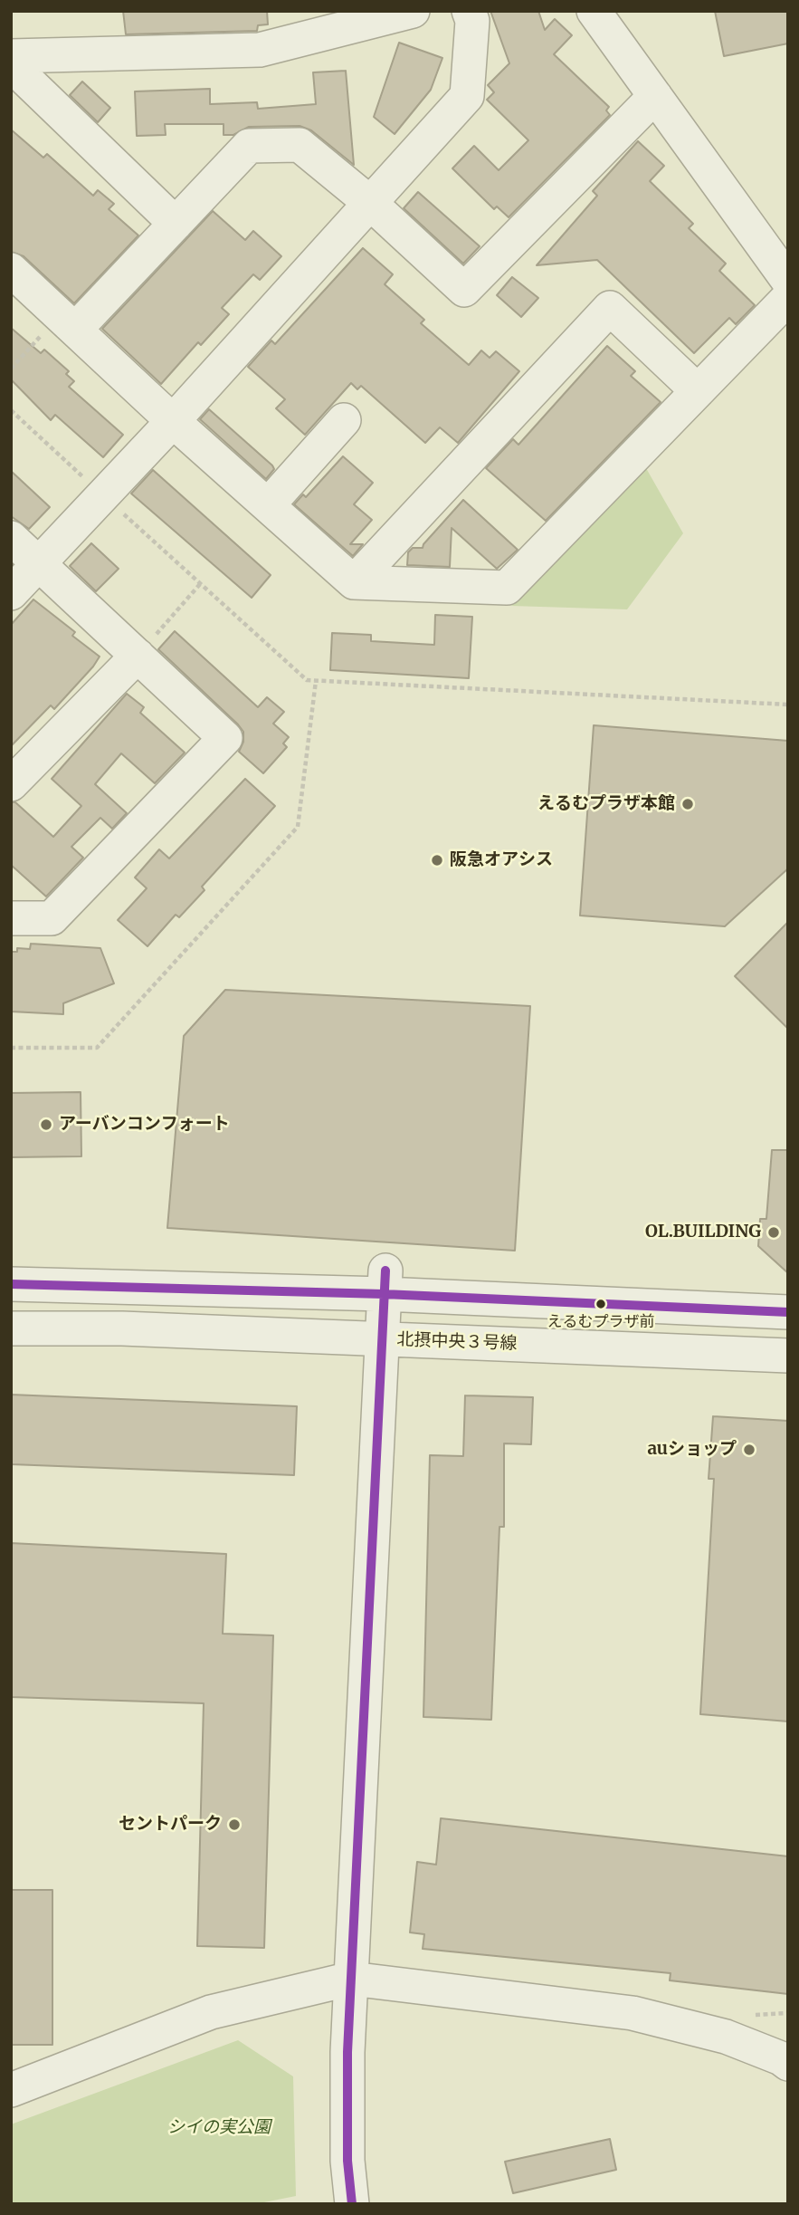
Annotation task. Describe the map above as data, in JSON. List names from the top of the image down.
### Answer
{
  "streets": {
    "street": ["北摂中央３号線"]
  },
  "parks": ["シイの実公園"],
  "places": [
    "えるむプラザ本館",
    "阪急オアシス",
    "アーバンコンフォート",
    "OL.BUILDING",
    "えるむプラザ前",
    "auショップ",
    "セントパーク"
  ]
}
